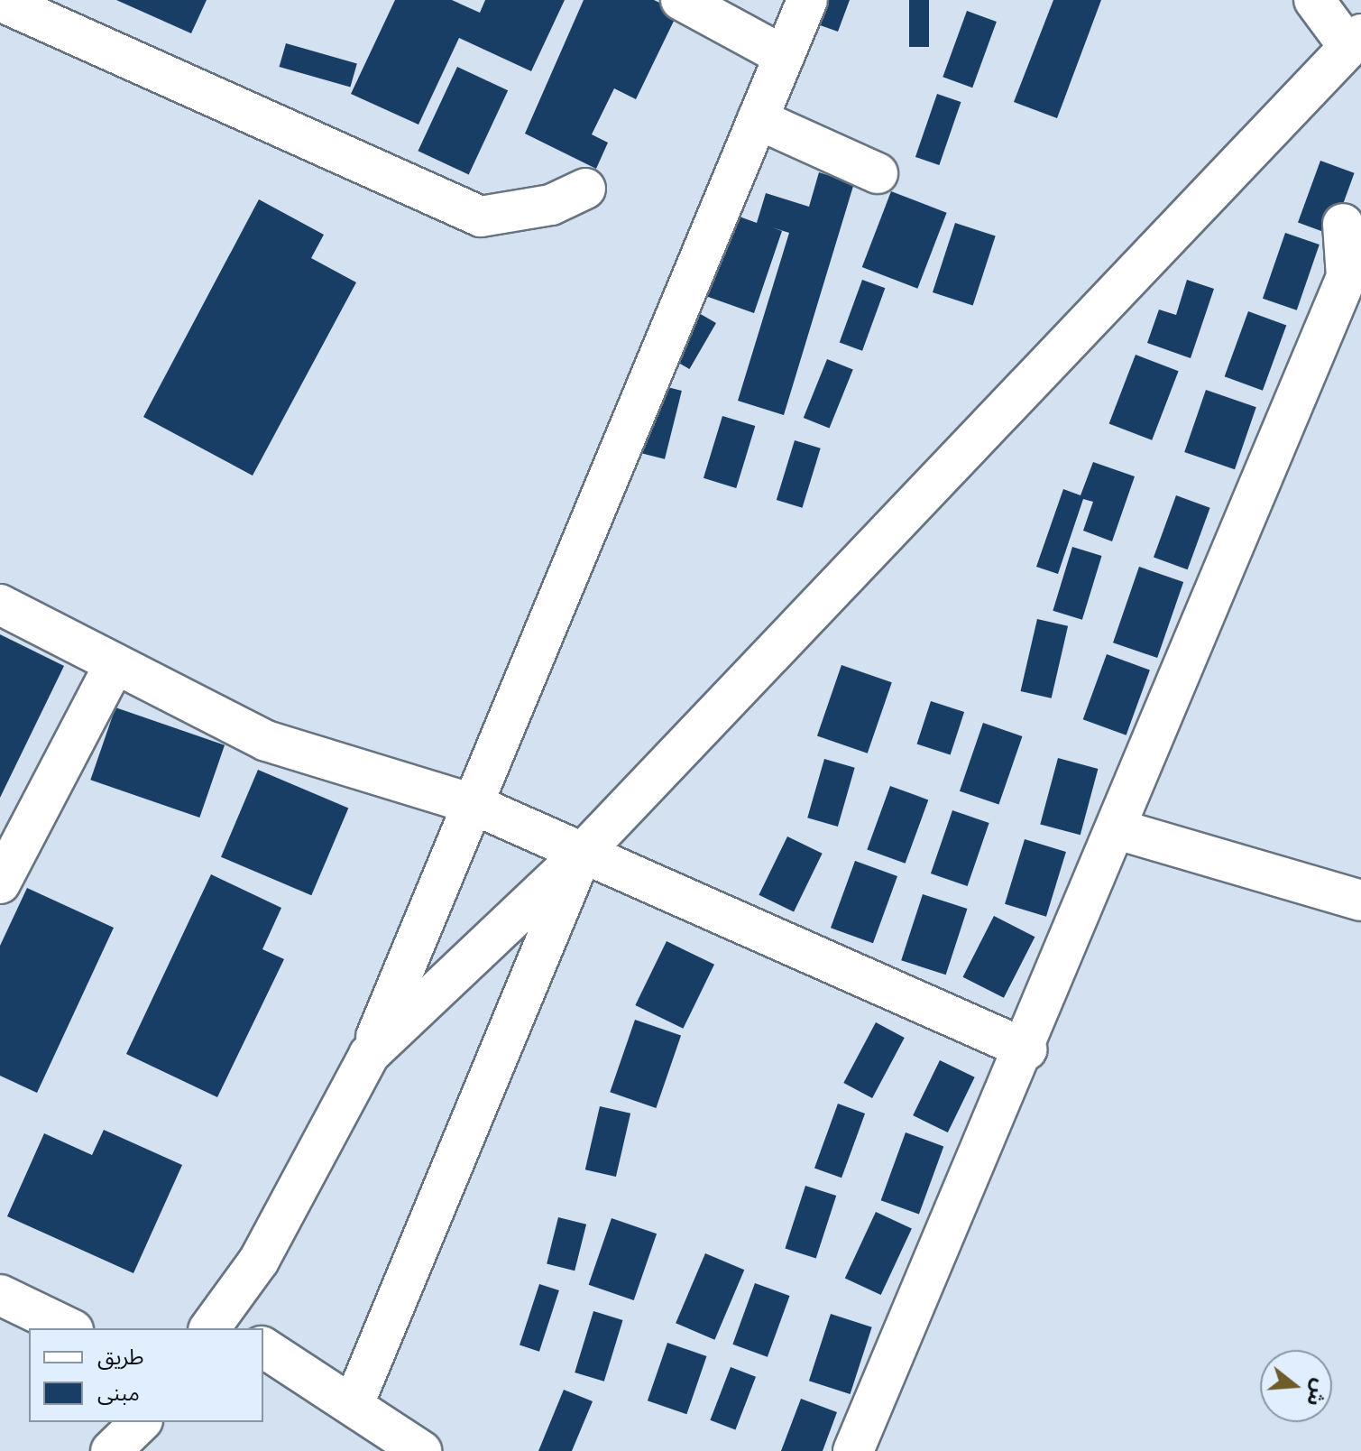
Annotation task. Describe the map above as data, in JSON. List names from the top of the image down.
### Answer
{
  "legend": ["طريق", "مبنى"],
  "north": "right"
}
